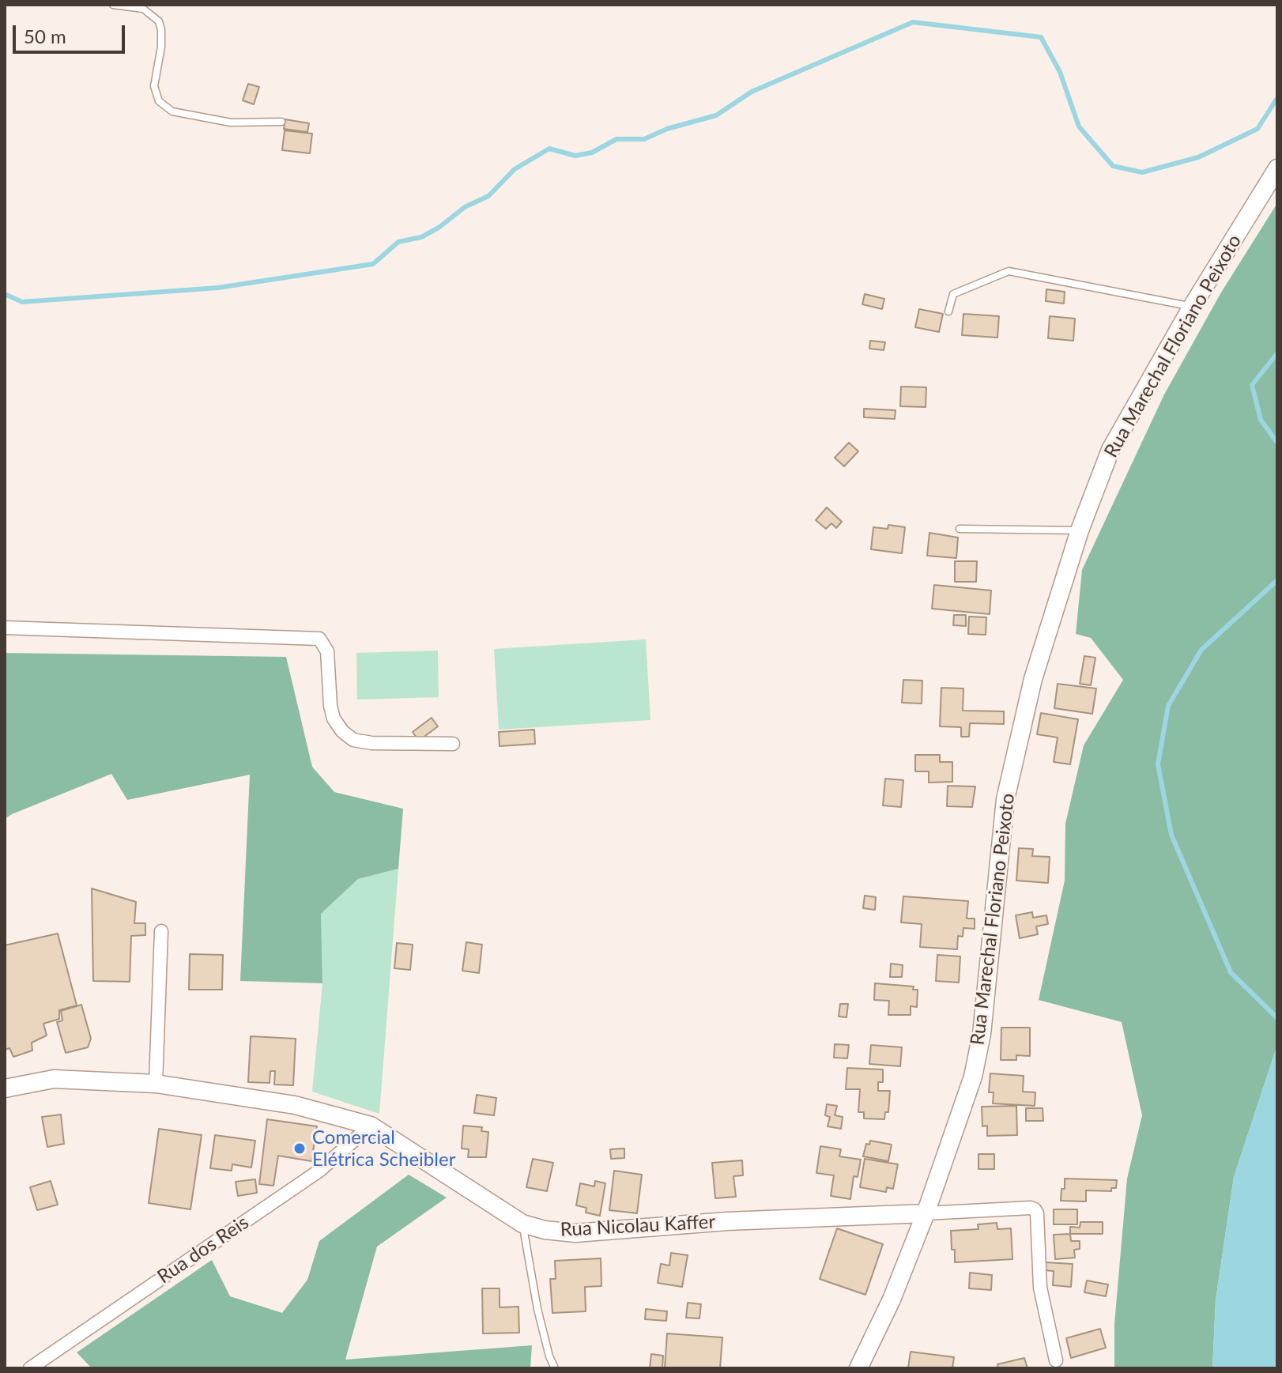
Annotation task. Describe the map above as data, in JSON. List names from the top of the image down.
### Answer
{
  "streets": {
    "main road": ["Rua Marechal Floriano Peixoto", "Rua Nicolau Kaffer"],
    "street": ["Rua dos Reis"]
  },
  "crossings": [
    ["Rua Marechal Floriano Peixoto", "Rua Nicolau Kaffer"],
    ["Rua Nicolau Kaffer", "Rua dos Reis"]
  ],
  "places": ["Comercial Elétrica Scheibler"],
  "scale_bar": "50 m"
}
